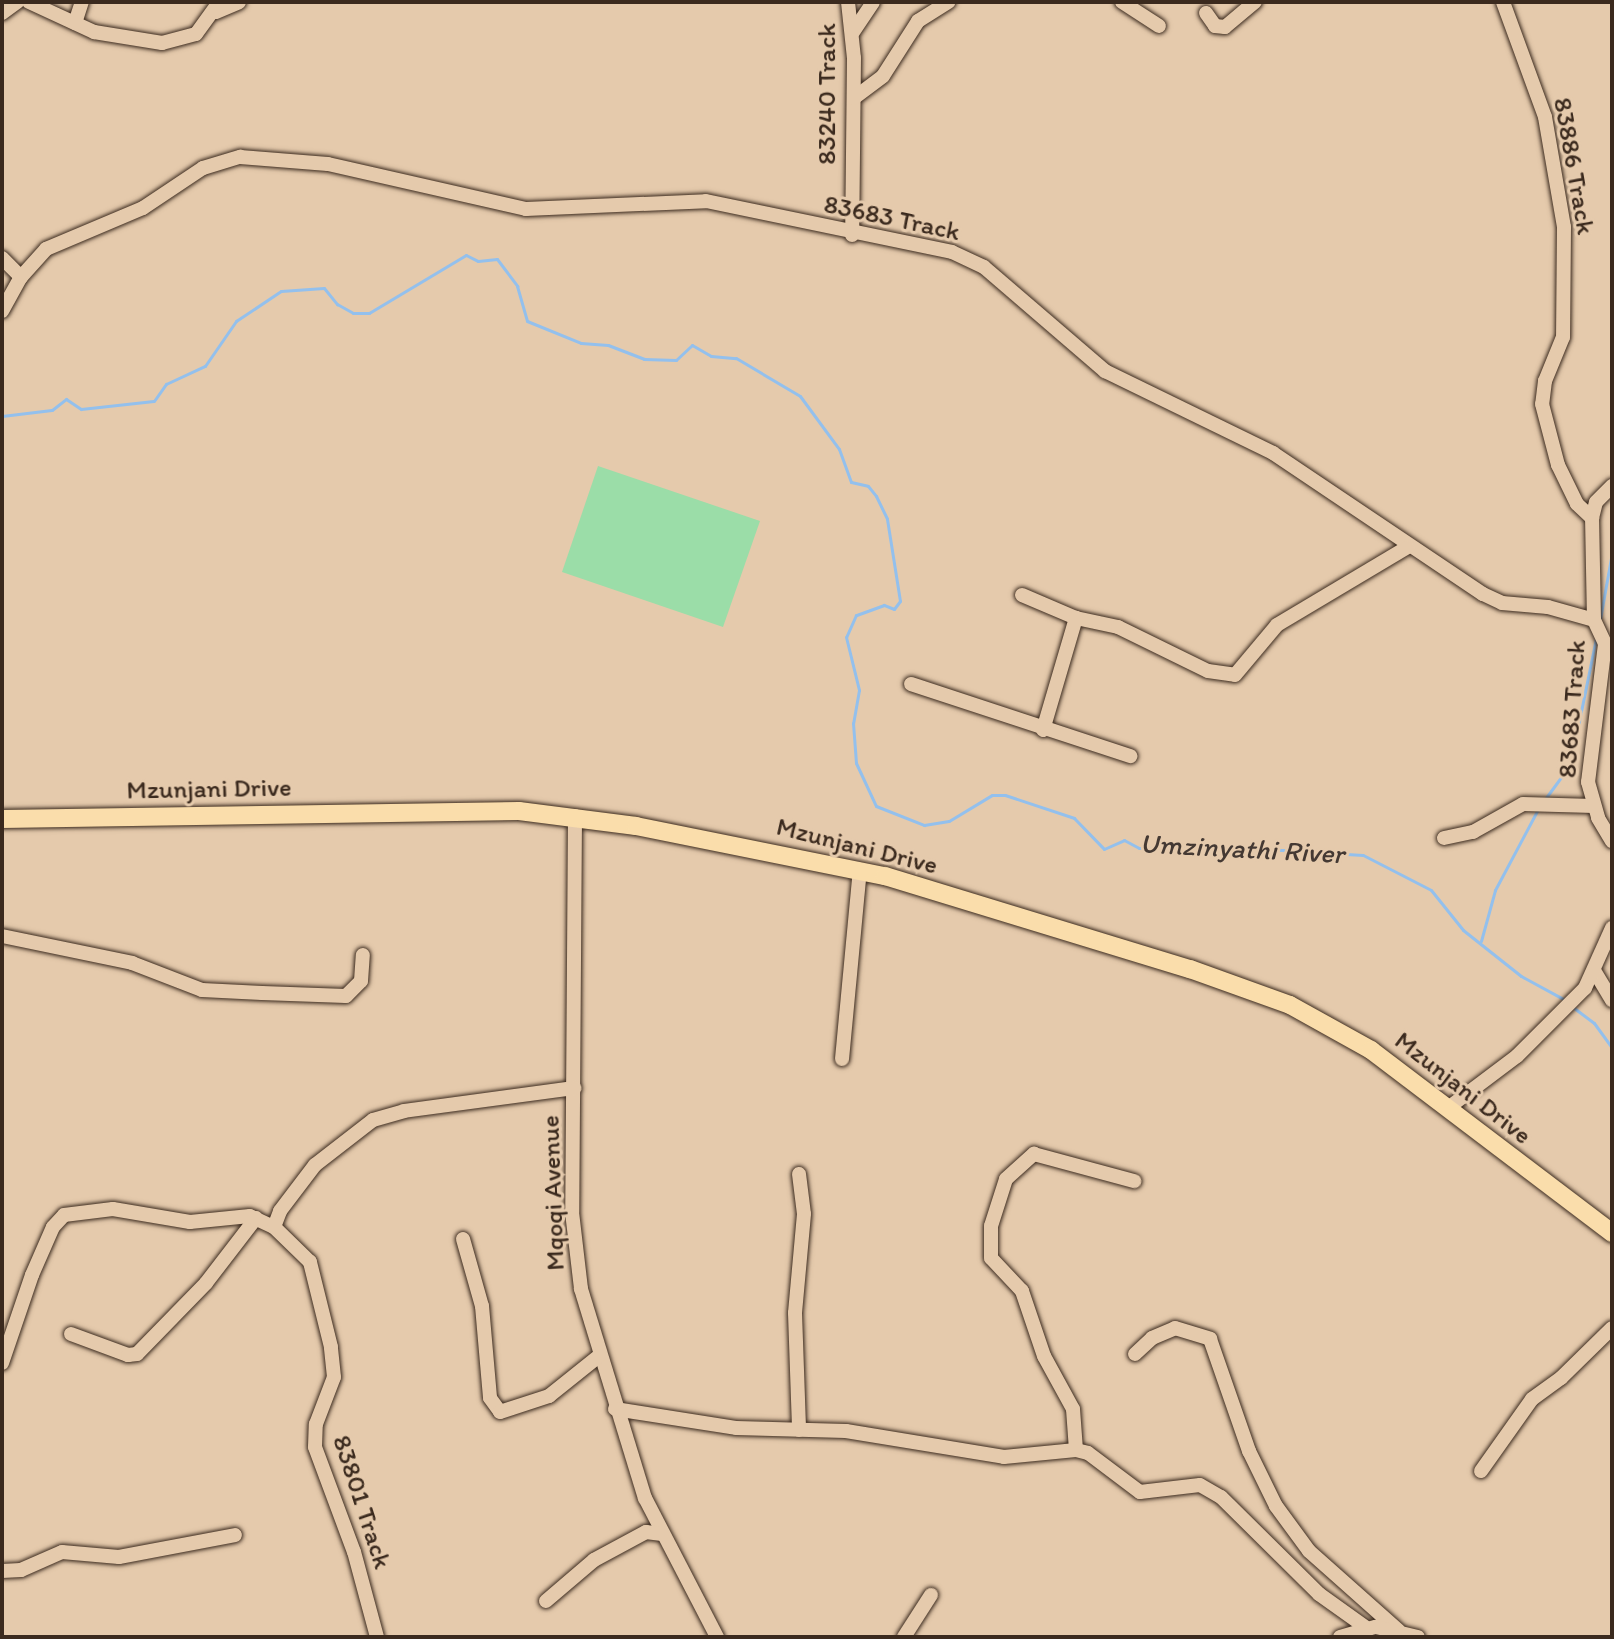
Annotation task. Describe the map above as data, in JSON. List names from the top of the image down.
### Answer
{
  "streets": {
    "main road": ["Mzunjani Drive"],
    "street": [
      "83240 Track",
      "83886 Track",
      "83683 Track",
      "Mqoqi Avenue",
      "83801 Track"
    ]
  },
  "crossings": [
    ["83240 Track", "83683 Track"],
    ["Mzunjani Drive", "Mqoqi Avenue"]
  ],
  "water": ["Umzinyathi River"]
}
